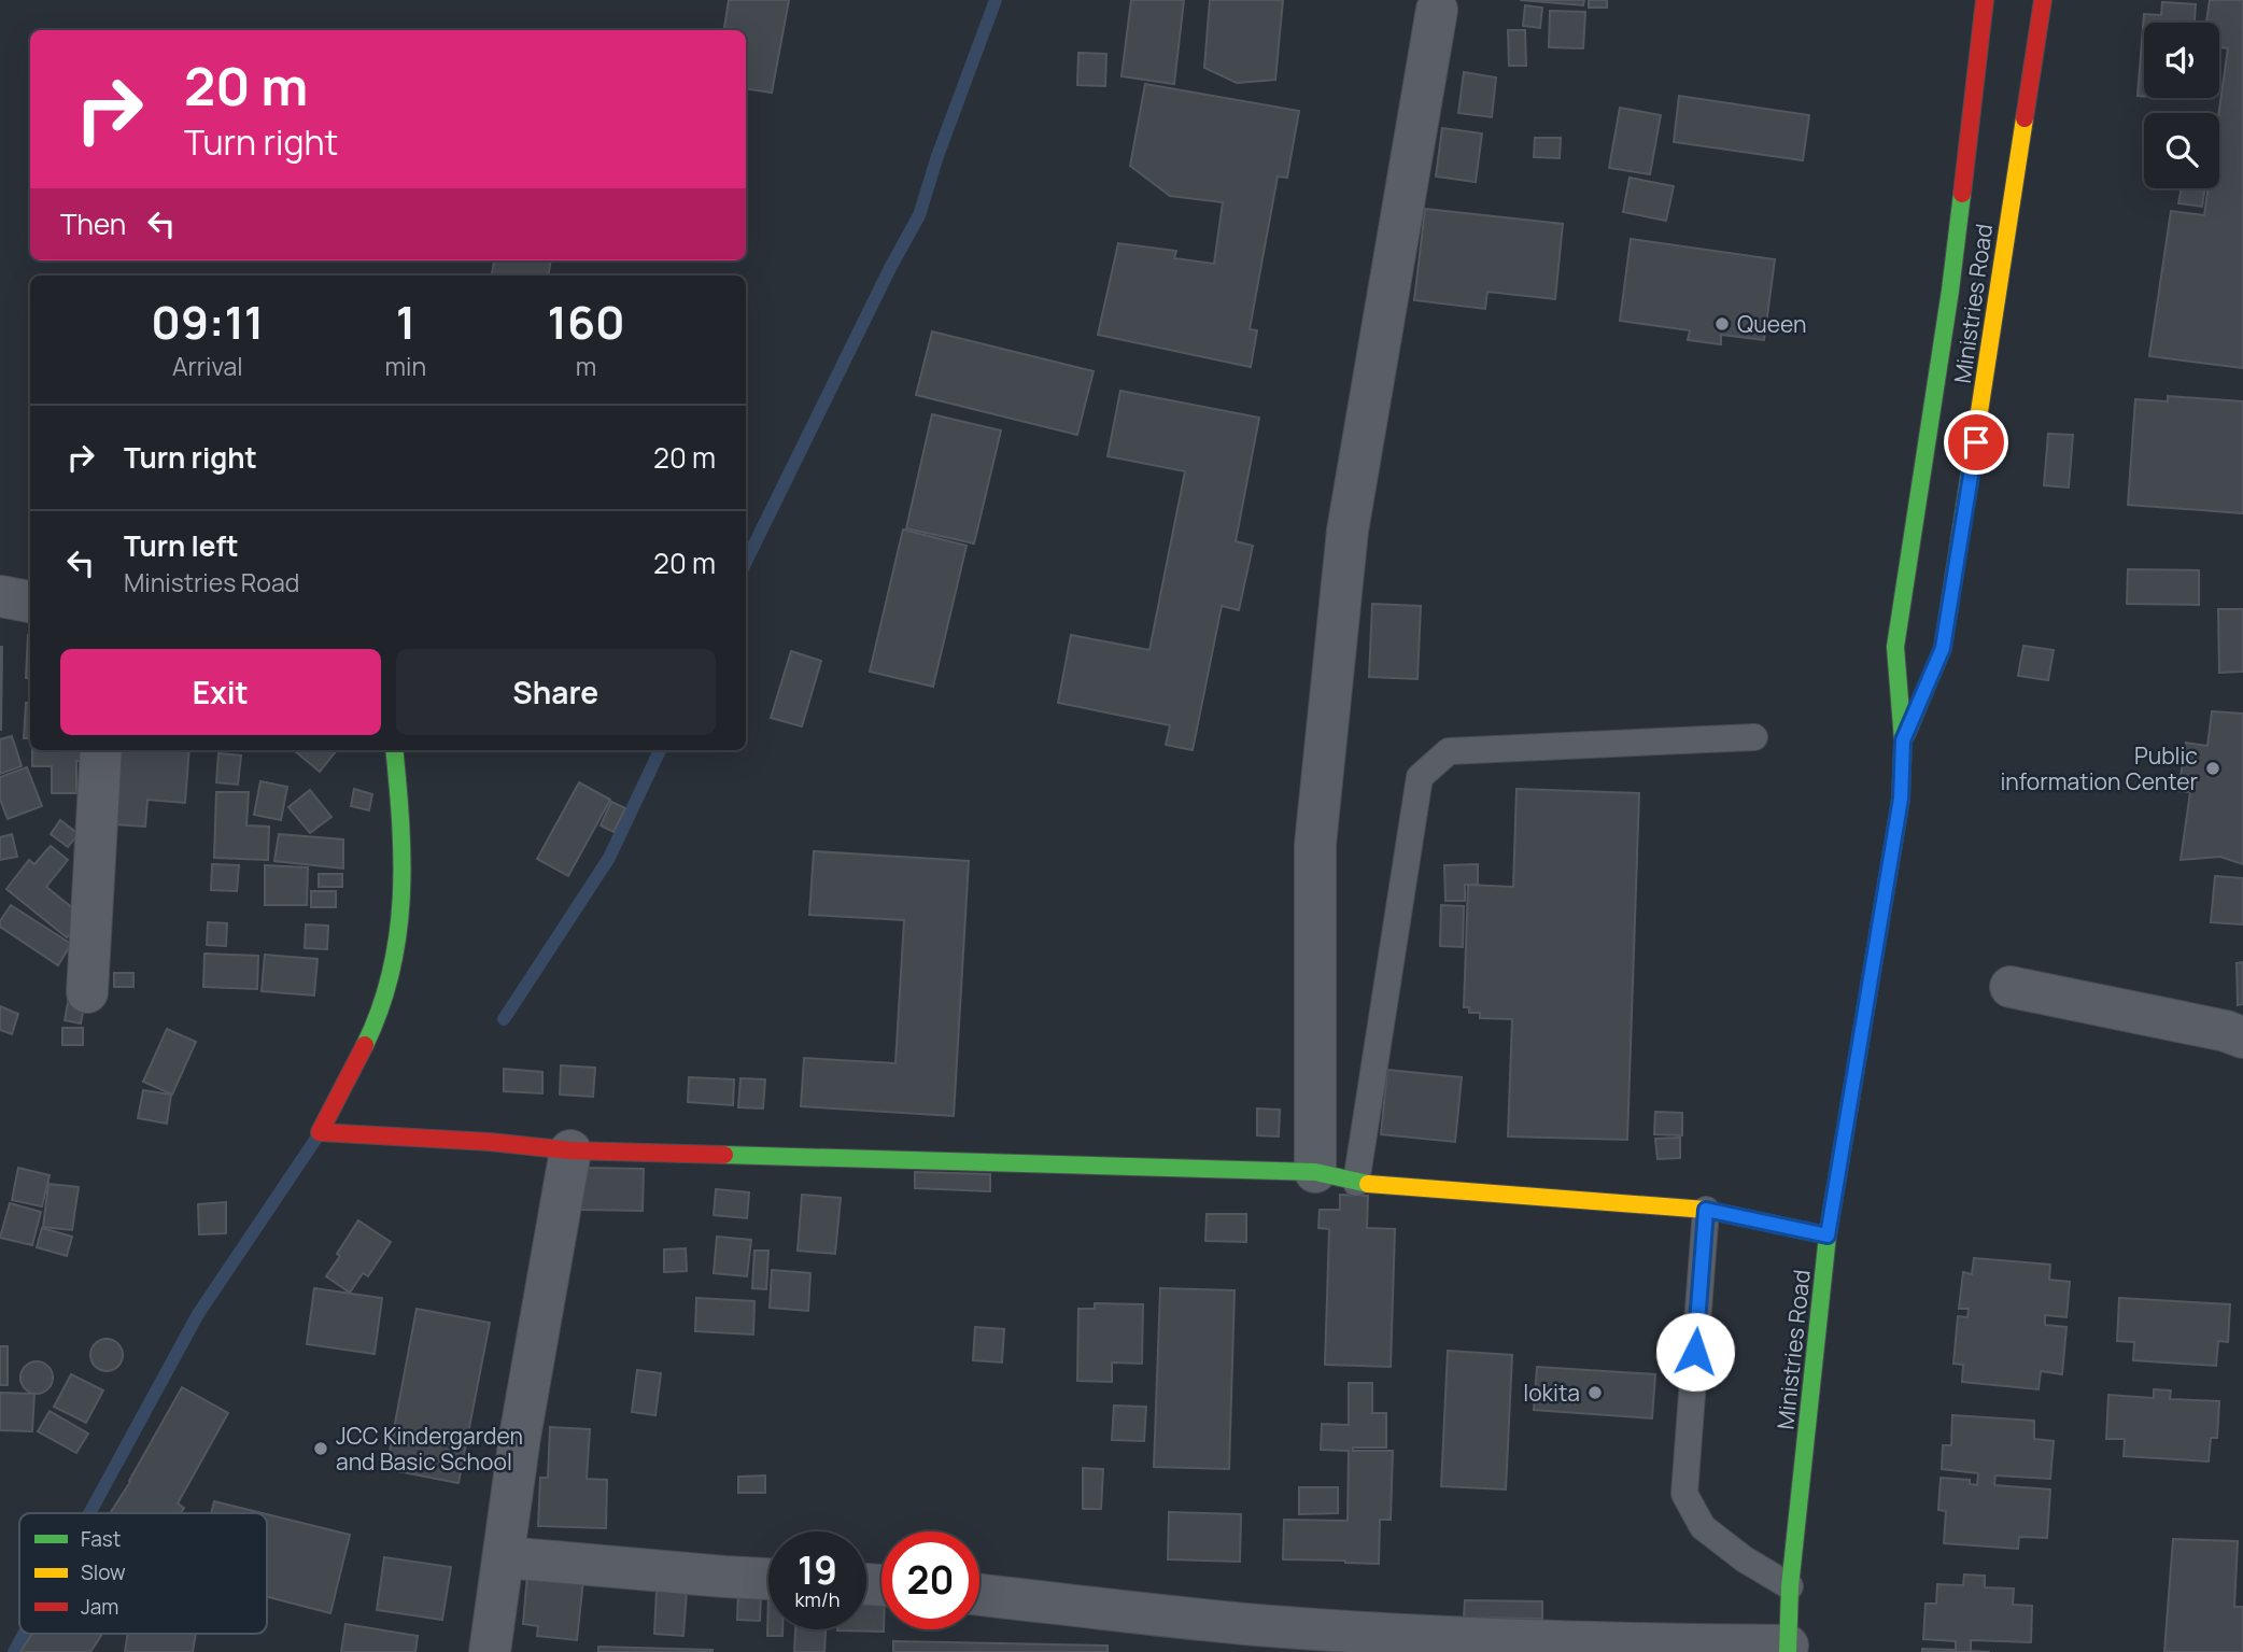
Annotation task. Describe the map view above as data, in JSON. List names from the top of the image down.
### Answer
{
  "streets": {
    "main road": ["Ministries Road"]
  },
  "places": [
    "Queen",
    "Public information Center",
    "lokita",
    "JCC Kindergarden and Basic School"
  ],
  "legend": ["Fast", "Slow", "Jam"],
  "page": {
    "turn": ["20 m", "Turn right"],
    "then": "Then",
    "eta": [
      "09:11",
      "Arrival",
      "1",
      "min",
      "160",
      "m"
    ],
    "list": [
      {
        "name": "Turn right",
        "value": "20 m"
      },
      {
        "name": "Turn left",
        "note": "Ministries Road",
        "value": "20 m"
      }
    ],
    "buttons": ["Exit", "Share"],
    "speed": "19 km/h",
    "limit": "20"
  }
}
